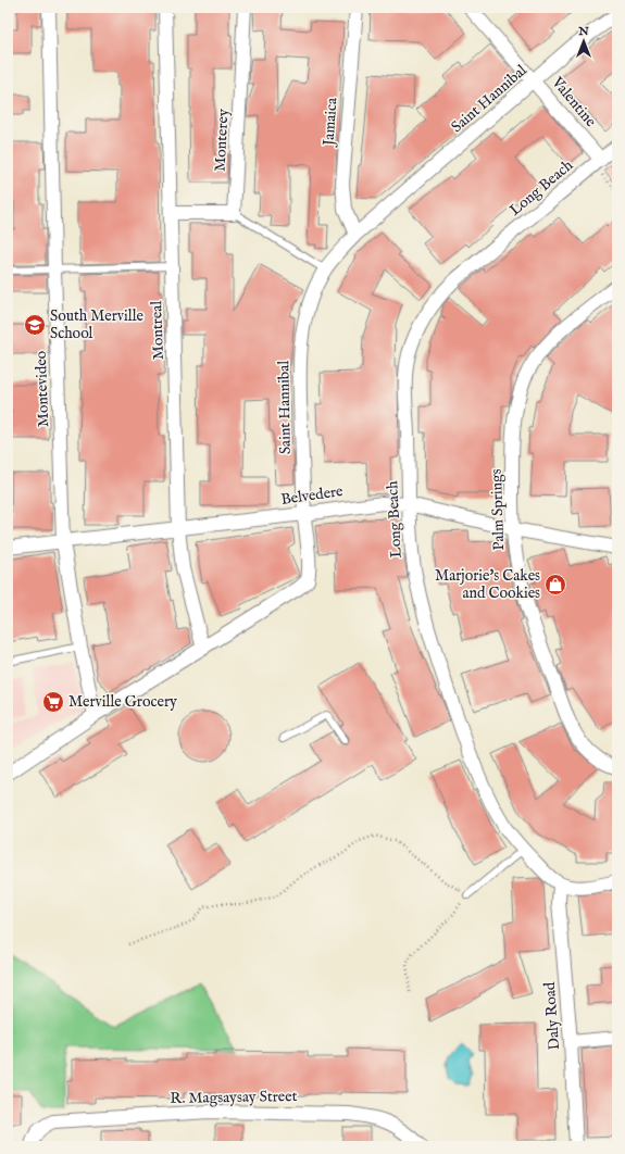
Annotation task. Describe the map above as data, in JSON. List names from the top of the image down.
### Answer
{
  "streets": {
    "street": [
      "Saint Hannibal",
      "Valentine",
      "Jamaica",
      "Monterey",
      "Long Beach",
      "Montreal",
      "Montevideo",
      "Belvedere",
      "Palm Springs",
      "Daly Road",
      "R. Magsaysay Street"
    ]
  },
  "crossings": [
    ["Saint Hannibal", "Valentine"],
    ["Saint Hannibal", "Jamaica"],
    ["Saint Hannibal", "Montreal"],
    ["Saint Hannibal", "Montevideo"],
    ["Saint Hannibal", "Belvedere"],
    ["Valentine", "Long Beach"],
    ["Long Beach", "Belvedere"],
    ["Long Beach", "Daly Road"],
    ["Montreal", "Belvedere"],
    ["Montevideo", "Belvedere"],
    ["Belvedere", "Palm Springs"]
  ],
  "places": {
    "school or university": ["South Merville School"],
    "shop": ["Marjorie's Cakes and Cookies"],
    "supermarket": ["Merville Grocery"]
  },
  "north": "top"
}
